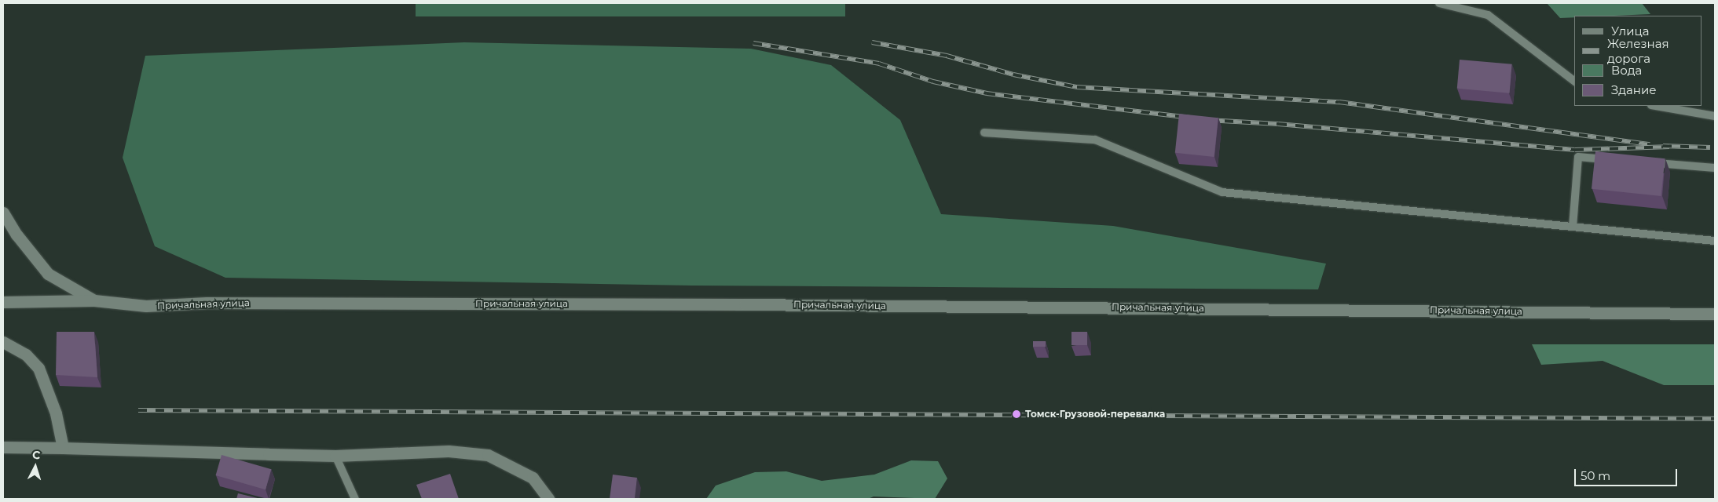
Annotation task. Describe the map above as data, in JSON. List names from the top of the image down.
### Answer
{
  "streets": {
    "street": ["Причальная улица"]
  },
  "places": ["Томск-Грузовой-перевалка"],
  "legend": [
    "Улица",
    "Железная дорога",
    "Вода",
    "Здание"
  ],
  "scale_bar": "50 m",
  "north": "top"
}
